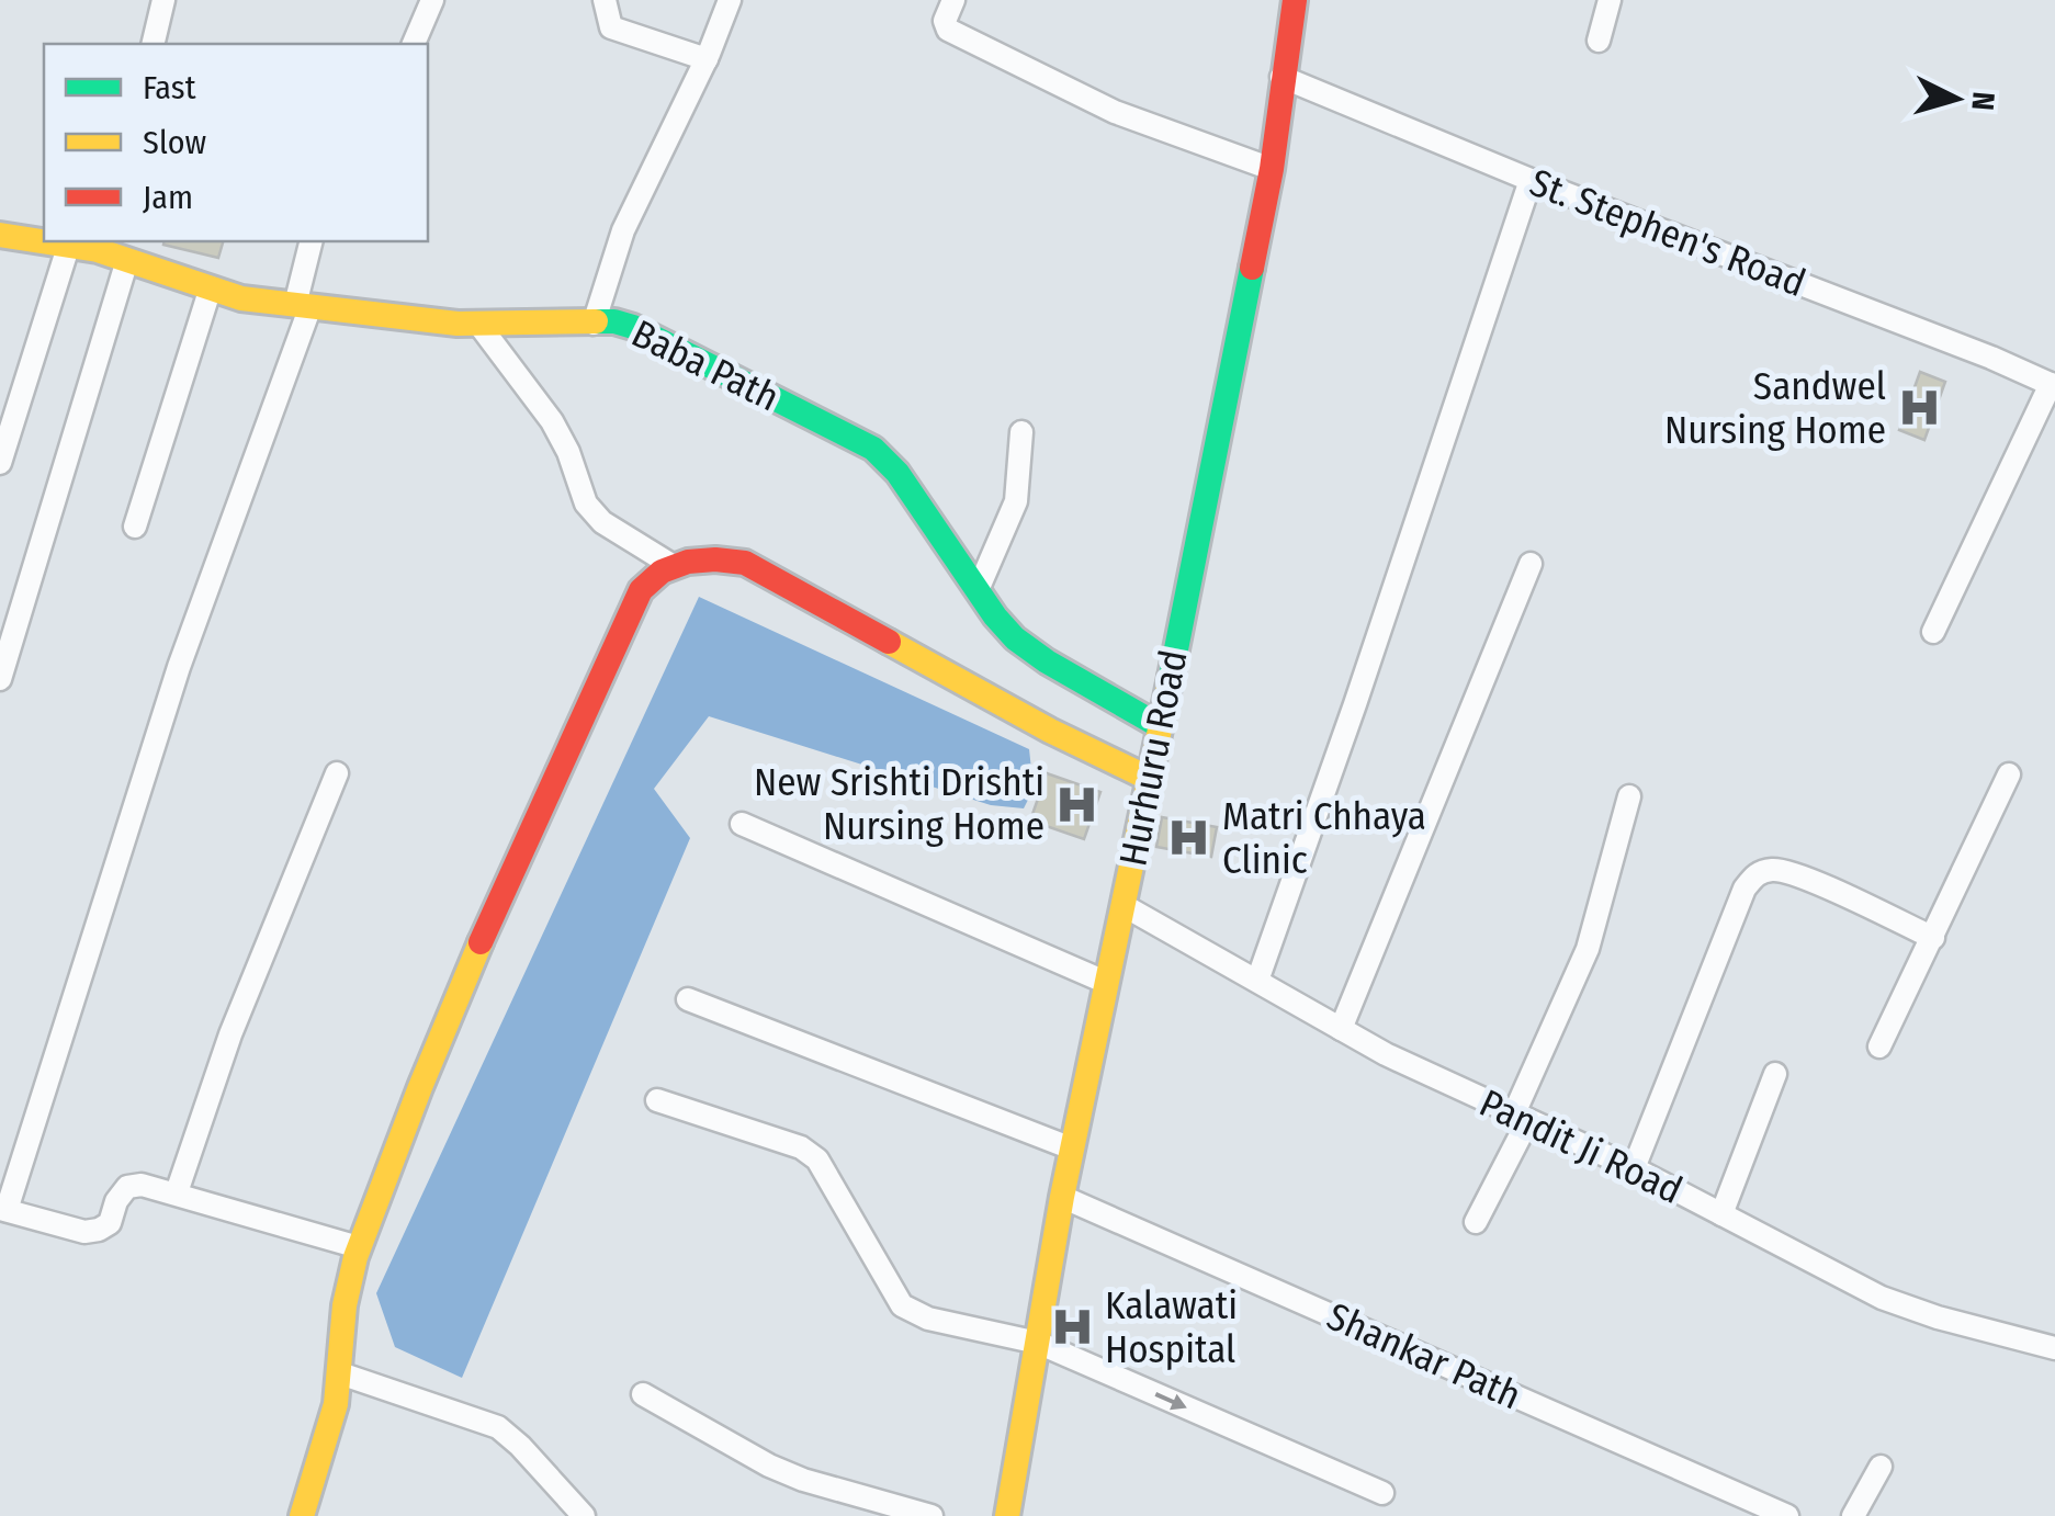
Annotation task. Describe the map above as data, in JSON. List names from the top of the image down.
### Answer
{
  "streets": {
    "street": [
      "St. Stephen's Road",
      "Baba Path",
      "Hurhuru Road",
      "Pandit Ji Road",
      "Shankar Path"
    ]
  },
  "crossings": [
    ["St. Stephen's Road", "Hurhuru Road"],
    ["Baba Path", "Hurhuru Road"],
    ["Hurhuru Road", "Pandit Ji Road"],
    ["Hurhuru Road", "Shankar Path"]
  ],
  "places": {
    "hospital": [
      "Sandwel Nursing Home",
      "New Srishti Drishti Nursing Home",
      "Matri Chhaya Clinic",
      "Kalawati Hospital"
    ]
  },
  "legend": ["Fast", "Slow", "Jam"],
  "north": "right"
}
